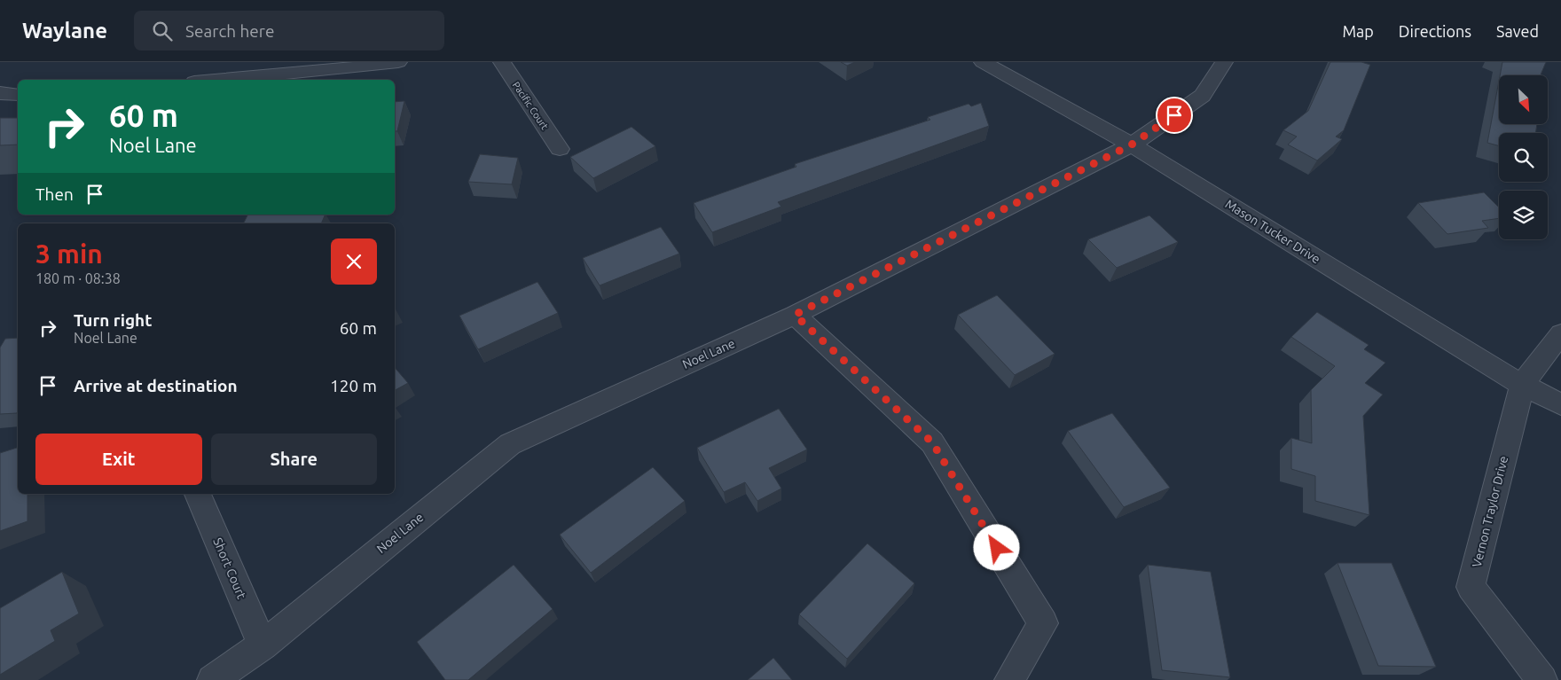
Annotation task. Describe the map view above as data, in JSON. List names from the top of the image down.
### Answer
{
  "streets": {
    "street": [
      "Pacific Court",
      "Mason Tucker Drive",
      "Noel Lane",
      "Vernon Traylor Drive",
      "Short Court"
    ]
  },
  "crossings": [
    ["Mason Tucker Drive", "Noel Lane"],
    ["Mason Tucker Drive", "Vernon Traylor Drive"],
    ["Noel Lane", "Short Court"]
  ],
  "north": "bottom right",
  "page": {
    "header": "Waylane",
    "search": "Search here",
    "nav": ["Map", "Directions", "Saved"],
    "turn": ["60 m", "Noel Lane"],
    "then": "Then",
    "heading": ["3 min", "180 m · 08:38"],
    "list": [
      {
        "name": "Turn right",
        "note": "Noel Lane",
        "value": "60 m"
      },
      {
        "name": "Arrive at destination",
        "value": "120 m"
      }
    ],
    "buttons": ["Exit", "Share"]
  }
}
